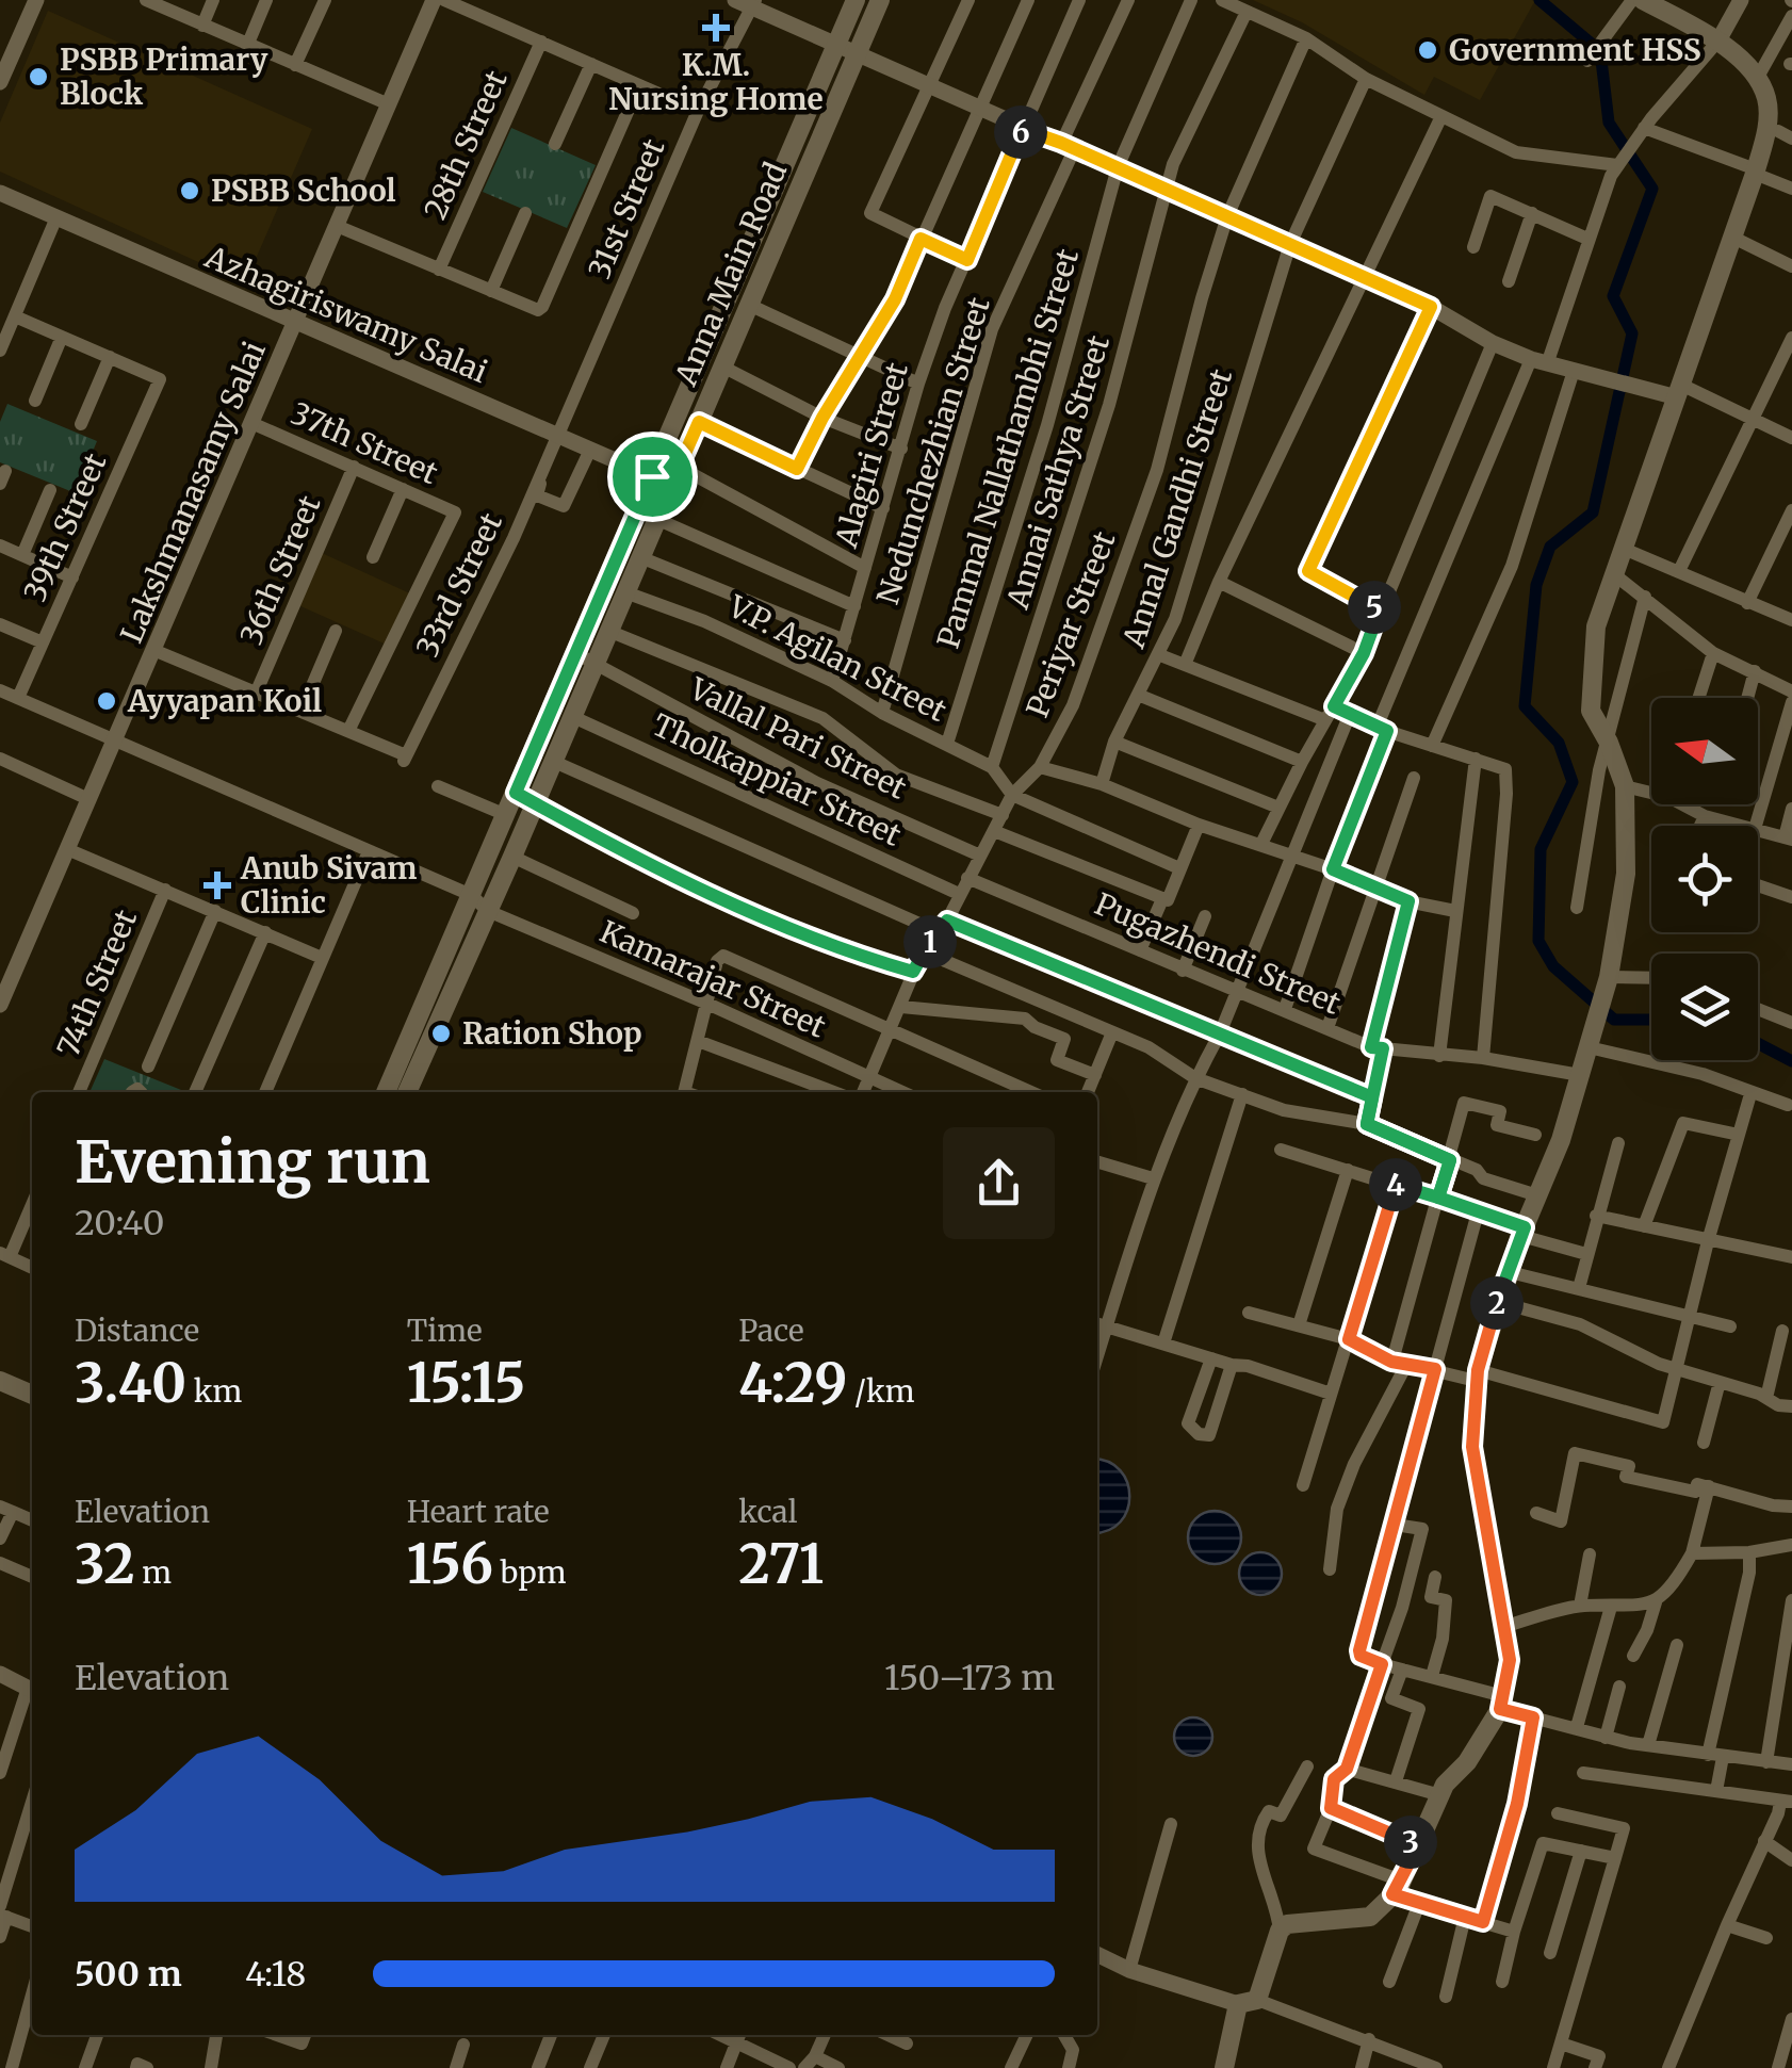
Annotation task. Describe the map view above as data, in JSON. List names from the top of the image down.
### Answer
{
  "streets": {
    "main road": ["Anna Main Road"],
    "street": [
      "28th Street",
      "31st Street",
      "Azhagiriswamy Salai",
      "37th Street",
      "Pammal Nallathambhi Street",
      "Nedunchezhian Street",
      "Alagiri Street",
      "Annai Sathya Street",
      "Lakshmanasamy Salai",
      "Annal Gandhi Street",
      "39th Street",
      "36th Street",
      "33rd Street",
      "Periyar Street",
      "V.P. Agilan Street",
      "Vallal Pari Street",
      "Tholkappiar Street",
      "Pugazhendi Street",
      "Kamarajar Street",
      "74th Street"
    ]
  },
  "crossings": [
    ["31st Street", "Azhagiriswamy Salai"],
    ["31st Street", "33rd Street"],
    ["Anna Main Road", "Azhagiriswamy Salai"],
    ["Anna Main Road", "V.P. Agilan Street"],
    ["Anna Main Road", "Vallal Pari Street"],
    ["Anna Main Road", "Tholkappiar Street"],
    ["Anna Main Road", "Kamarajar Street"],
    ["Azhagiriswamy Salai", "Lakshmanasamy Salai"],
    ["Azhagiriswamy Salai", "33rd Street"],
    ["37th Street", "Lakshmanasamy Salai"],
    ["37th Street", "36th Street"],
    ["37th Street", "33rd Street"],
    ["Pammal Nallathambhi Street", "V.P. Agilan Street"],
    ["Nedunchezhian Street", "V.P. Agilan Street"],
    ["Alagiri Street", "V.P. Agilan Street"],
    ["Annai Sathya Street", "V.P. Agilan Street"],
    ["Periyar Street", "V.P. Agilan Street"],
    ["Periyar Street", "Vallal Pari Street"],
    ["Periyar Street", "Tholkappiar Street"],
    ["Periyar Street", "Pugazhendi Street"],
    ["Periyar Street", "Kamarajar Street"]
  ],
  "places": {
    "health": ["K.M. Nursing Home", "Anub Sivam Clinic"],
    "other": [
      "Government HSS",
      "PSBB Primary Block",
      "PSBB School",
      "Ayyapan Koil",
      "Ration Shop"
    ]
  },
  "north": "left",
  "page": {
    "pins": [
      "6",
      "5",
      "1",
      "4",
      "2",
      "3"
    ],
    "heading": ["Evening run", "20:40"],
    "stats": [
      ["Distance", "3.40 km"],
      ["Time", "15:15"],
      ["Pace", "4:29 /km"],
      ["Elevation", "32 m"],
      ["Heart rate", "156 bpm"],
      ["kcal", "271"]
    ],
    "chart": ["Elevation", "150–173 m"],
    "list": [
      {
        "name": "500 m",
        "note": "4:18"
      }
    ]
  }
}
